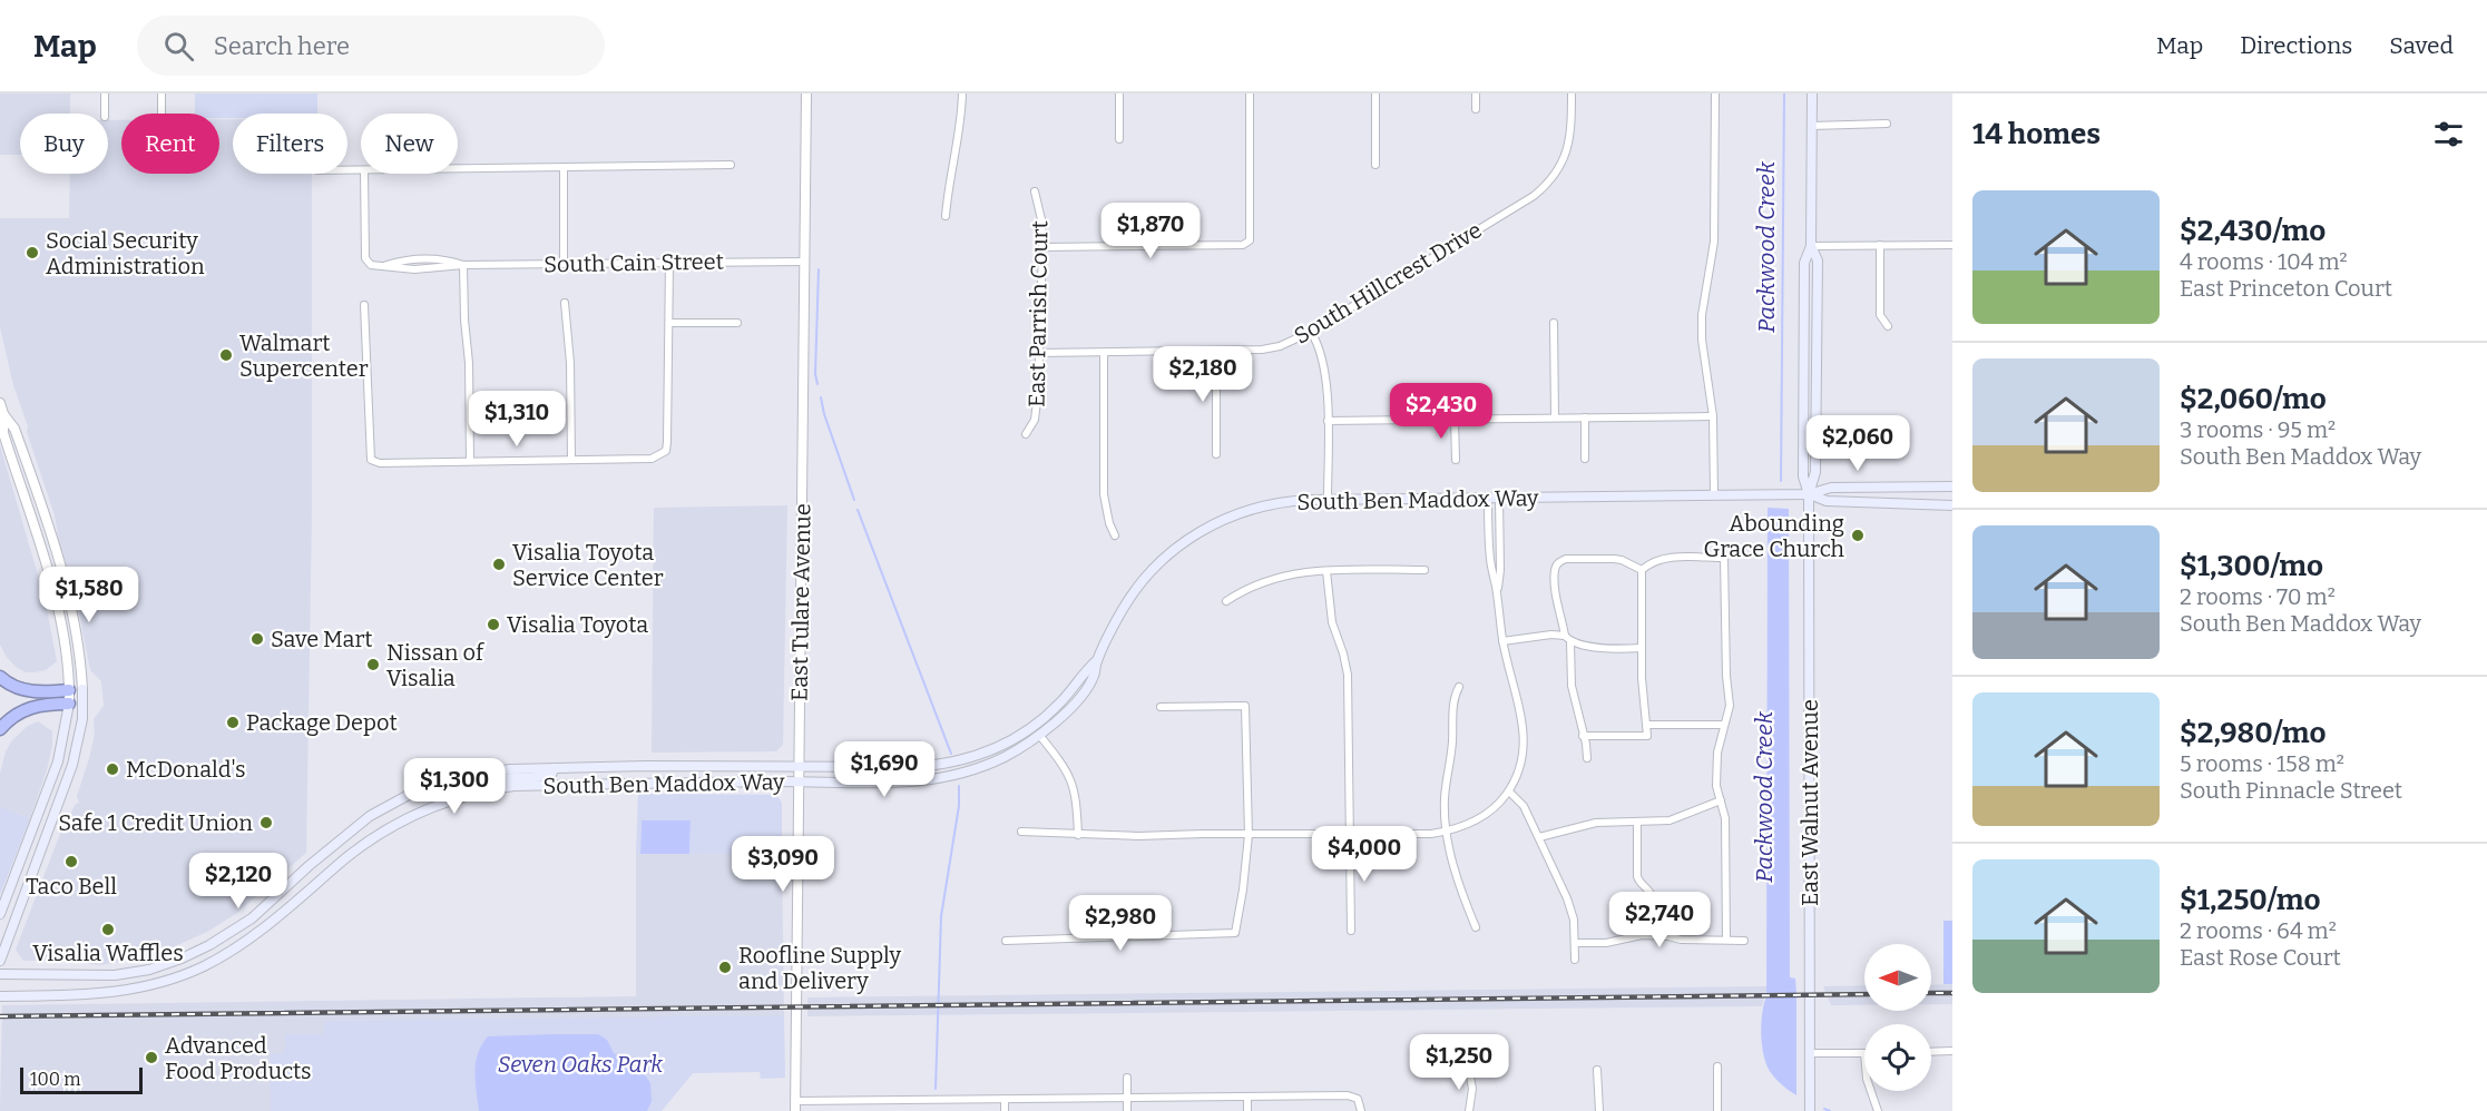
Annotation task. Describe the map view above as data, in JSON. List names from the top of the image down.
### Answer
{
  "streets": {
    "main road": ["South Ben Maddox Way", "East Walnut Avenue"],
    "street": [
      "South Cain Street",
      "South Hillcrest Drive",
      "East Parrish Court",
      "East Tulare Avenue"
    ]
  },
  "crossings": [
    ["South Cain Street", "East Tulare Avenue"],
    ["South Hillcrest Drive", "East Parrish Court"],
    ["South Ben Maddox Way", "East Tulare Avenue"],
    ["South Ben Maddox Way", "East Walnut Avenue"]
  ],
  "water": ["Packwood Creek"],
  "parks": ["Seven Oaks Park"],
  "places": [
    "Social Security Administration",
    "Walmart Supercenter",
    "Abounding Grace Church",
    "Visalia Toyota Service Center",
    "Visalia Toyota",
    "Save Mart",
    "Nissan of Visalia",
    "Package Depot",
    "McDonald's",
    "Safe 1 Credit Union",
    "Taco Bell",
    "Visalia Waffles",
    "Roofline Supply and Delivery",
    "Advanced Food Products"
  ],
  "scale_bar": "100 m",
  "north": "left",
  "page": {
    "header": "Map",
    "search": "Search here",
    "nav": ["Map", "Directions", "Saved"],
    "heading": "14 homes",
    "chip": [
      "Buy",
      "Rent",
      "Filters",
      "New"
    ],
    "list": [
      {
        "name": "$2,430/mo",
        "note": "4 rooms · 104 m² · East Princeton Court"
      },
      {
        "name": "$2,060/mo",
        "note": "3 rooms · 95 m² · South Ben Maddox Way"
      },
      {
        "name": "$1,300/mo",
        "note": "2 rooms · 70 m² · South Ben Maddox Way"
      },
      {
        "name": "$2,980/mo",
        "note": "5 rooms · 158 m² · South Pinnacle Street"
      },
      {
        "name": "$1,250/mo",
        "note": "2 rooms · 64 m² · East Rose Court"
      }
    ],
    "price": [
      "$1,870",
      "$2,180",
      "$2,430",
      "$1,310",
      "$2,060",
      "$1,580",
      "$1,690",
      "$1,300",
      "$4,000",
      "$3,090",
      "$2,120",
      "$2,740",
      "$2,980",
      "$1,250"
    ],
    "scale": "100 m"
  }
}
